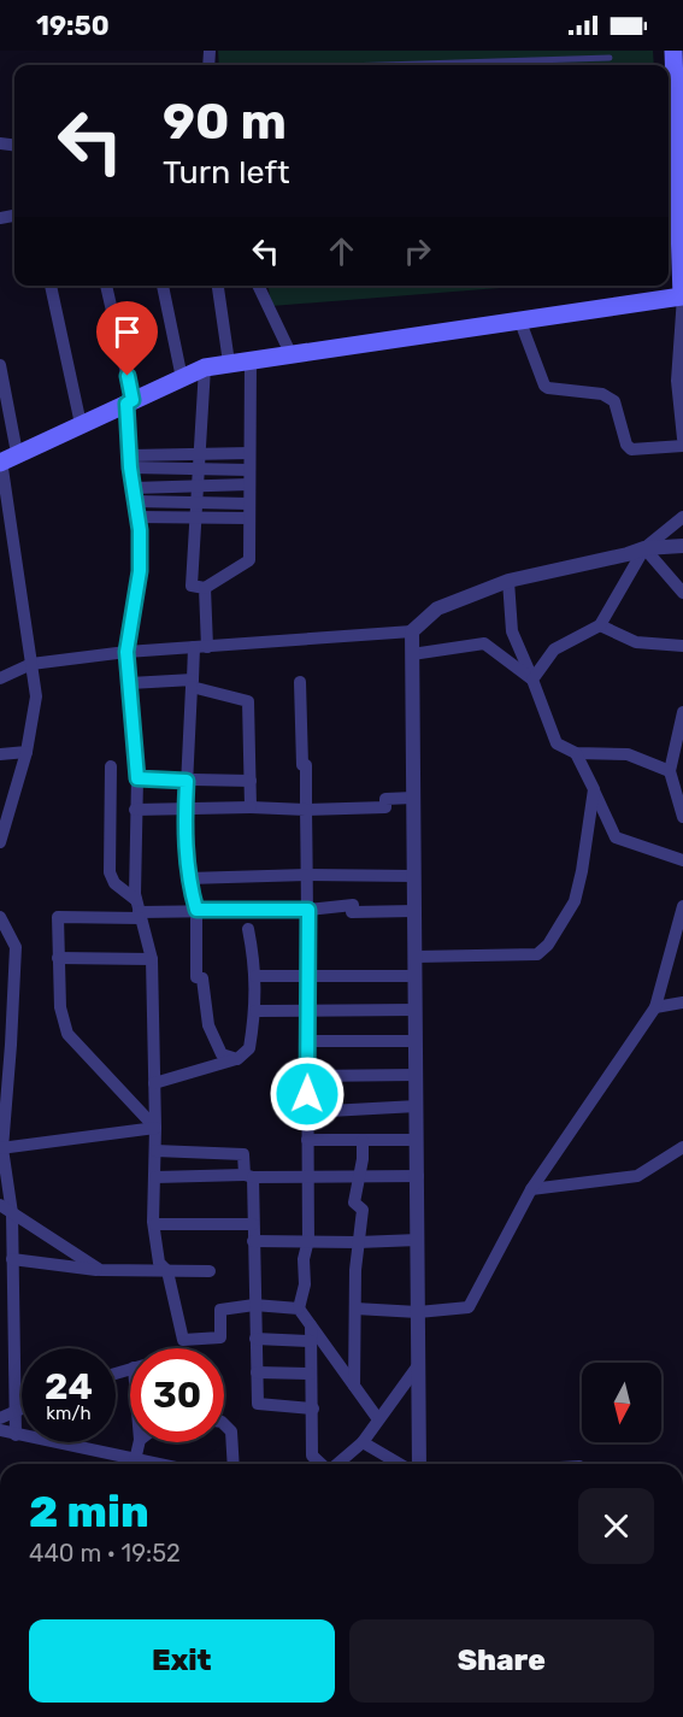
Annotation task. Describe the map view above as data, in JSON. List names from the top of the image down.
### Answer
{
  "north": "bottom",
  "page": {
    "status": "19:50",
    "turn": ["90 m", "Turn left"],
    "speed": "24 km/h",
    "limit": "30",
    "heading": ["2 min", "440 m · 19:52"],
    "buttons": ["Exit", "Share"]
  }
}
